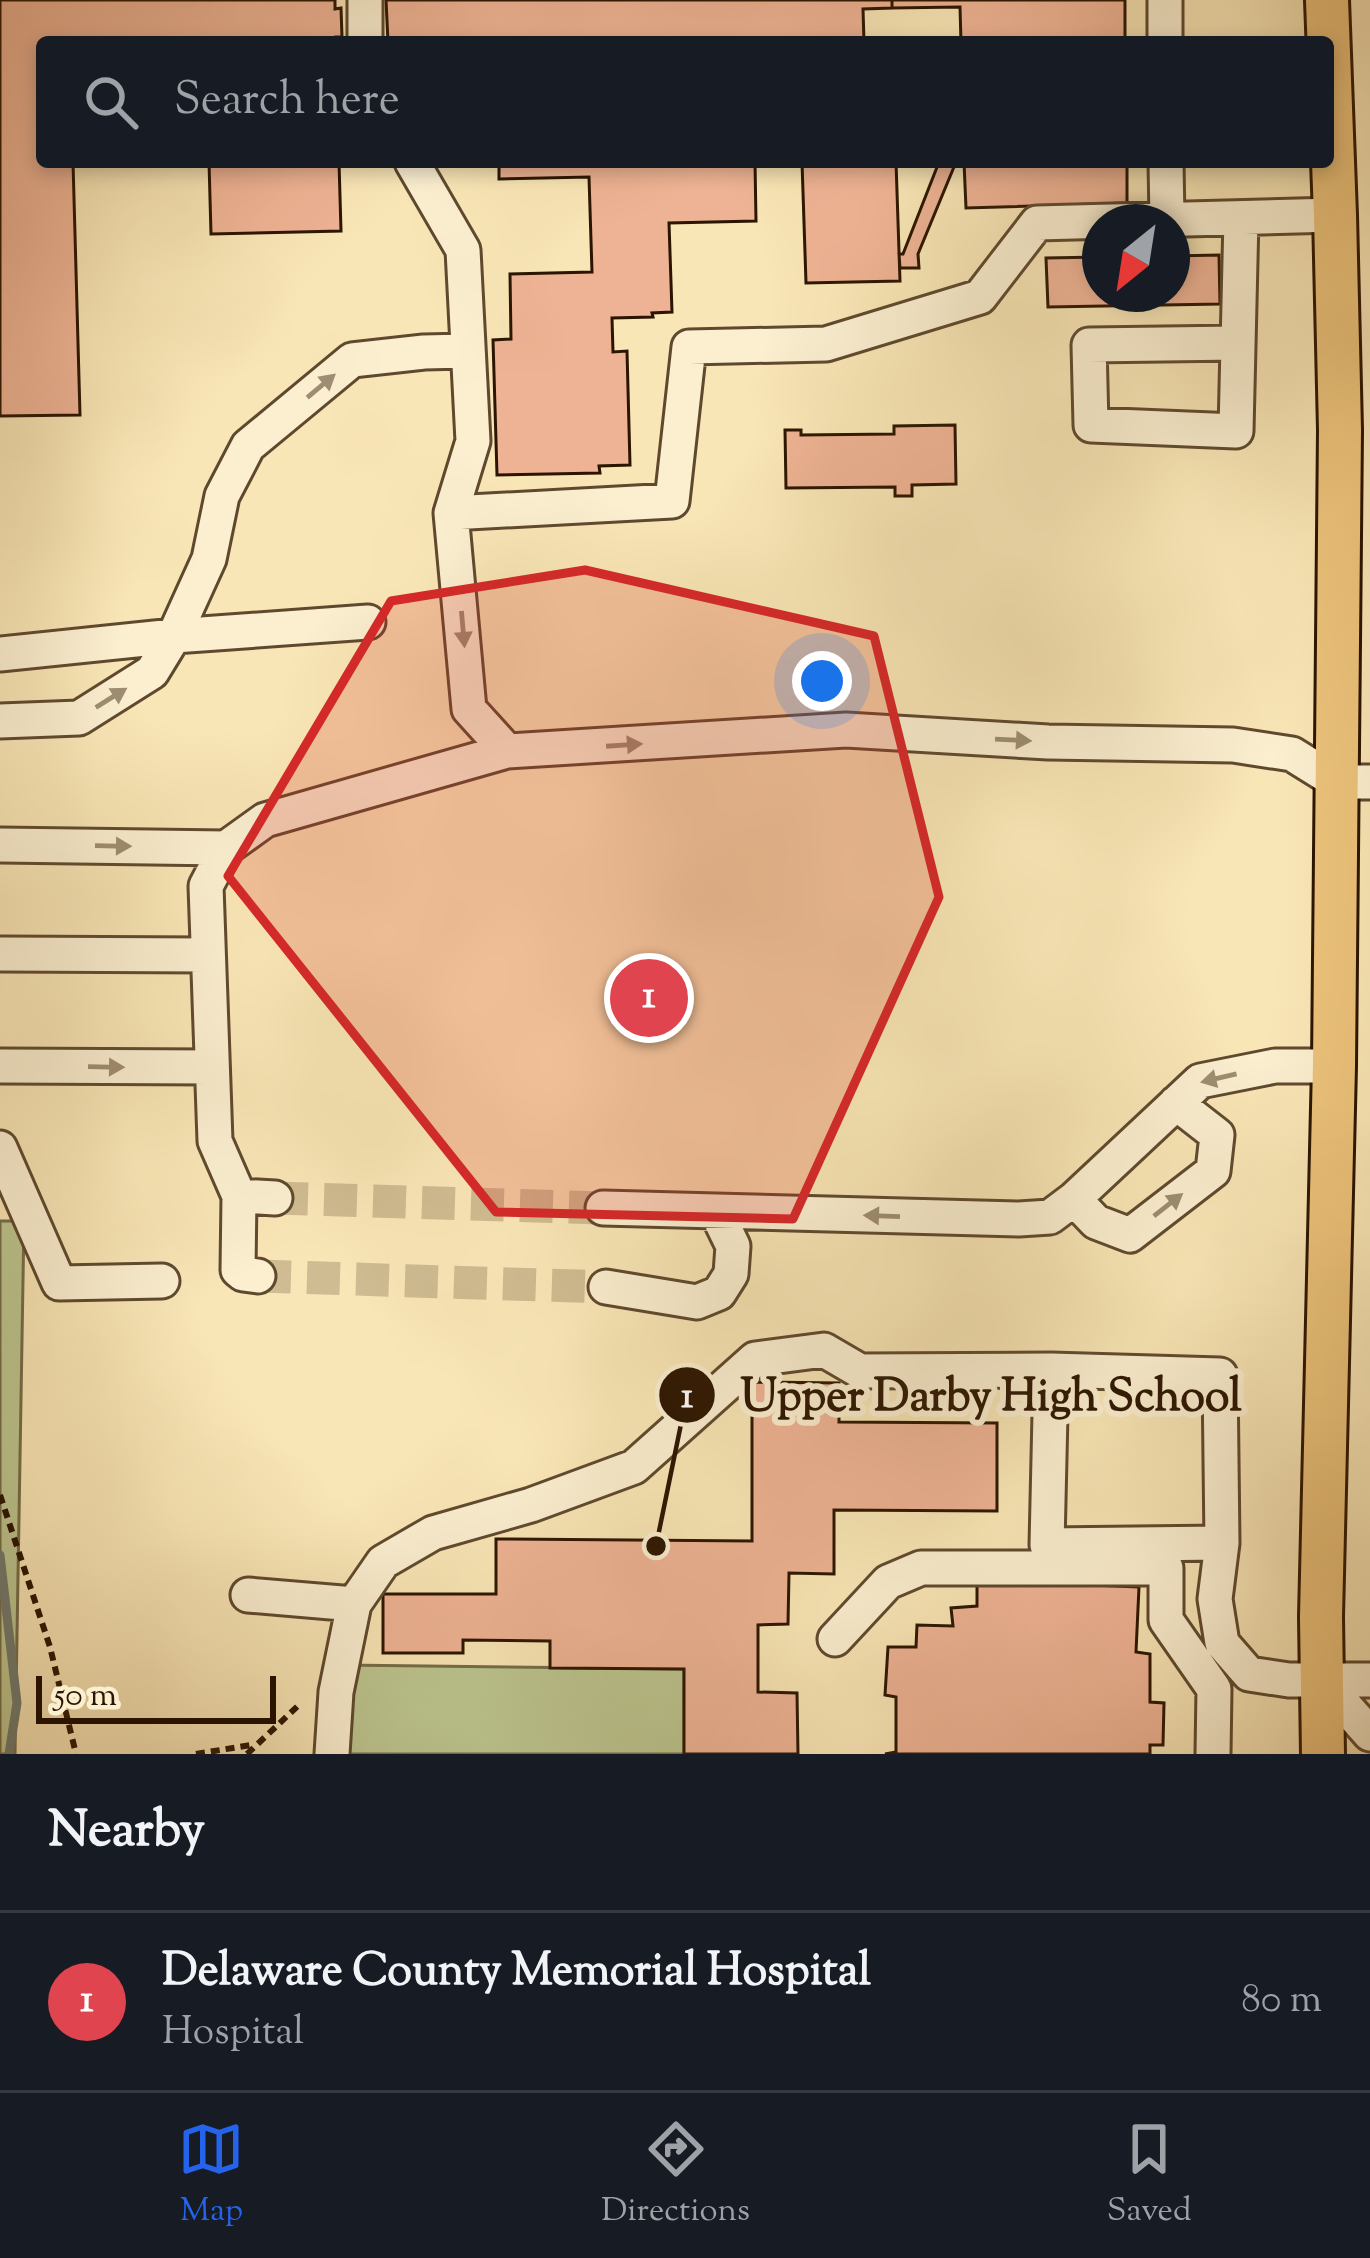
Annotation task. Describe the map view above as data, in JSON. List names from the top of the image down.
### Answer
{
  "places": ["Upper Darby High School"],
  "scale_bar": "50 m",
  "north": "bottom left",
  "page": {
    "search": "Search here",
    "pins": "1",
    "scale": "50 m",
    "heading": "Nearby",
    "list": [
      {
        "mark": "1",
        "name": "Delaware County Memorial Hospital",
        "note": "Hospital",
        "value": "80 m"
      }
    ],
    "nav": ["Map", "Directions", "Saved"]
  }
}
